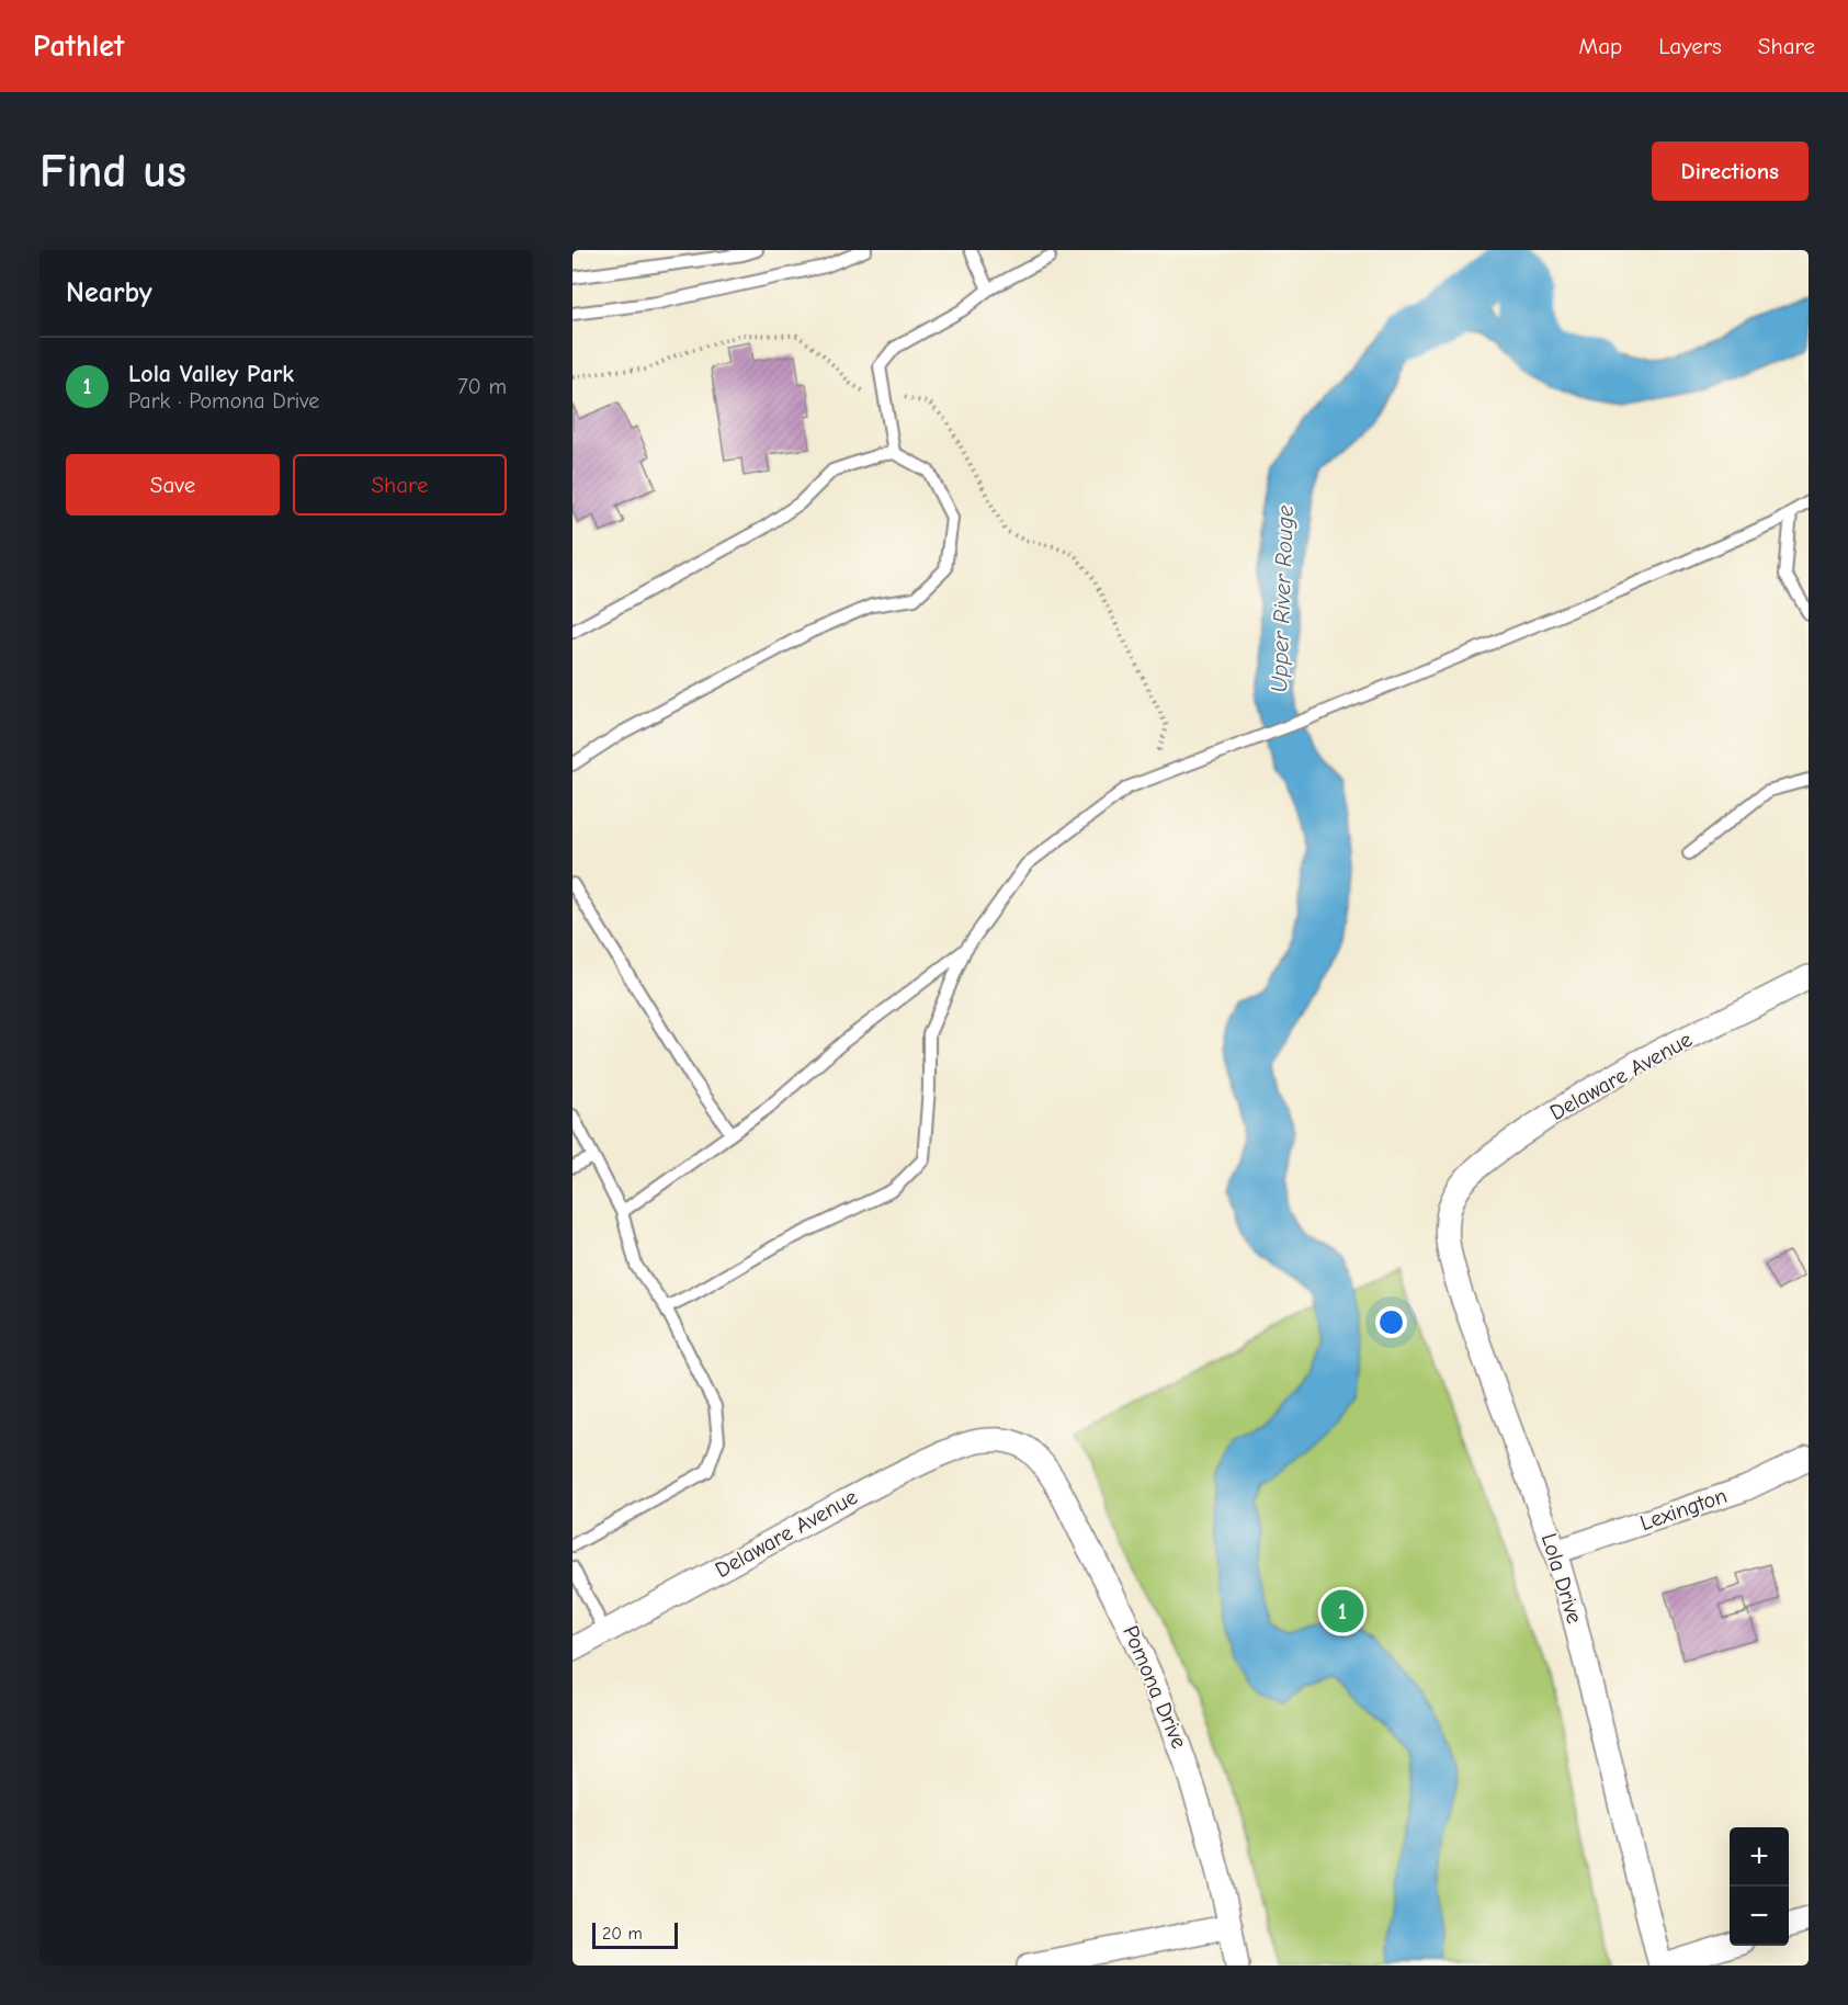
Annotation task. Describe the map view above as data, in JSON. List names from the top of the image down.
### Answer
{
  "streets": {
    "street": [
      "Delaware Avenue",
      "Lexington",
      "Lola Drive",
      "Pomona Drive"
    ]
  },
  "crossings": [
    ["Delaware Avenue", "Lola Drive"],
    ["Delaware Avenue", "Pomona Drive"],
    ["Lexington", "Lola Drive"]
  ],
  "water": ["Upper River Rouge"],
  "scale_bar": "20 m",
  "page": {
    "header": "Pathlet",
    "nav": ["Map", "Layers", "Share"],
    "buttons": [
      "Directions",
      ["Save", "Share"]
    ],
    "title": "Find us",
    "heading": "Nearby",
    "list": [
      {
        "mark": "1",
        "name": "Lola Valley Park",
        "note": "Park · Pomona Drive",
        "value": "70 m"
      }
    ],
    "pins": "1",
    "map_buttons": ["+", "−"],
    "scale": "20 m"
  }
}
